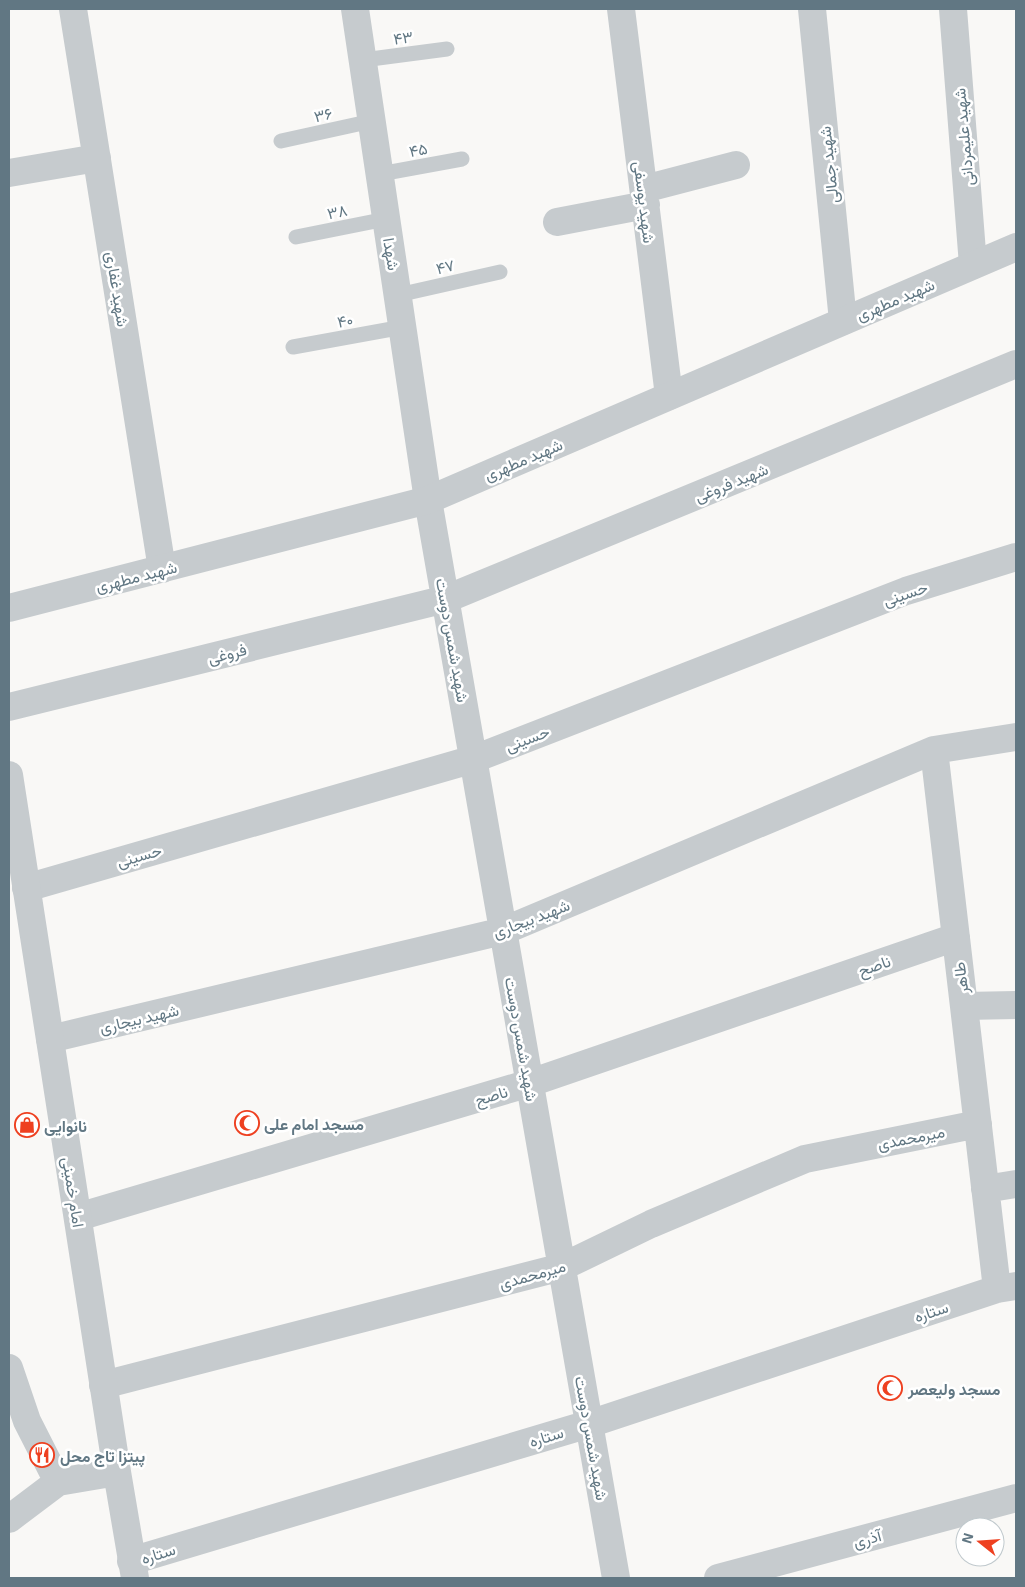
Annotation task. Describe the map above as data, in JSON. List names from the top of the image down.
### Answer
{
  "streets": {
    "street": [
      "شهید علیمردانی",
      "شهید جمالی",
      "شهید یوسفی",
      "شهدا",
      "شهید غفاری",
      "شهید مطهری",
      "شهید فروغی",
      "حسینی",
      "شهید شمس دوست",
      "فروغی",
      "شهید بیجاری",
      "ناصح",
      "طاهر",
      "میرمحمدی",
      "امام خمینی",
      "ستاره",
      "آذری"
    ],
    "lane": [
      "۴۳",
      "۳۶",
      "۴۵",
      "۳۸",
      "۴۷",
      "۴۰"
    ]
  },
  "crossings": [
    ["۴۳", "شهدا"],
    ["۳۶", "شهدا"],
    ["شهید علیمردانی", "شهید مطهری"],
    ["۴۵", "شهدا"],
    ["شهید جمالی", "شهید مطهری"],
    ["شهید یوسفی", "شهید مطهری"],
    ["۳۸", "شهدا"],
    ["شهدا", "۴۷"],
    ["شهدا", "شهید مطهری"],
    ["شهدا", "۴۰"],
    ["شهدا", "شهید شمس دوست"],
    ["شهید غفاری", "شهید مطهری"],
    ["شهید مطهری", "شهید شمس دوست"],
    ["شهید فروغی", "شهید شمس دوست"],
    ["شهید فروغی", "فروغی"],
    ["حسینی", "شهید شمس دوست"],
    ["حسینی", "امام خمینی"],
    ["شهید شمس دوست", "فروغی"],
    ["شهید شمس دوست", "شهید بیجاری"],
    ["شهید شمس دوست", "ناصح"],
    ["شهید شمس دوست", "میرمحمدی"],
    ["شهید شمس دوست", "ستاره"],
    ["شهید بیجاری", "طاهر"],
    ["شهید بیجاری", "امام خمینی"],
    ["ناصح", "طاهر"],
    ["ناصح", "امام خمینی"],
    ["طاهر", "میرمحمدی"],
    ["طاهر", "ستاره"],
    ["میرمحمدی", "امام خمینی"],
    ["امام خمینی", "ستاره"]
  ],
  "places": {
    "mosque": ["مسجد امام علی", "مسجد ولیعصر"],
    "shop": ["نانوایی"],
    "restaurant": ["پیتزا تاج محل"]
  },
  "north": "left"
}
